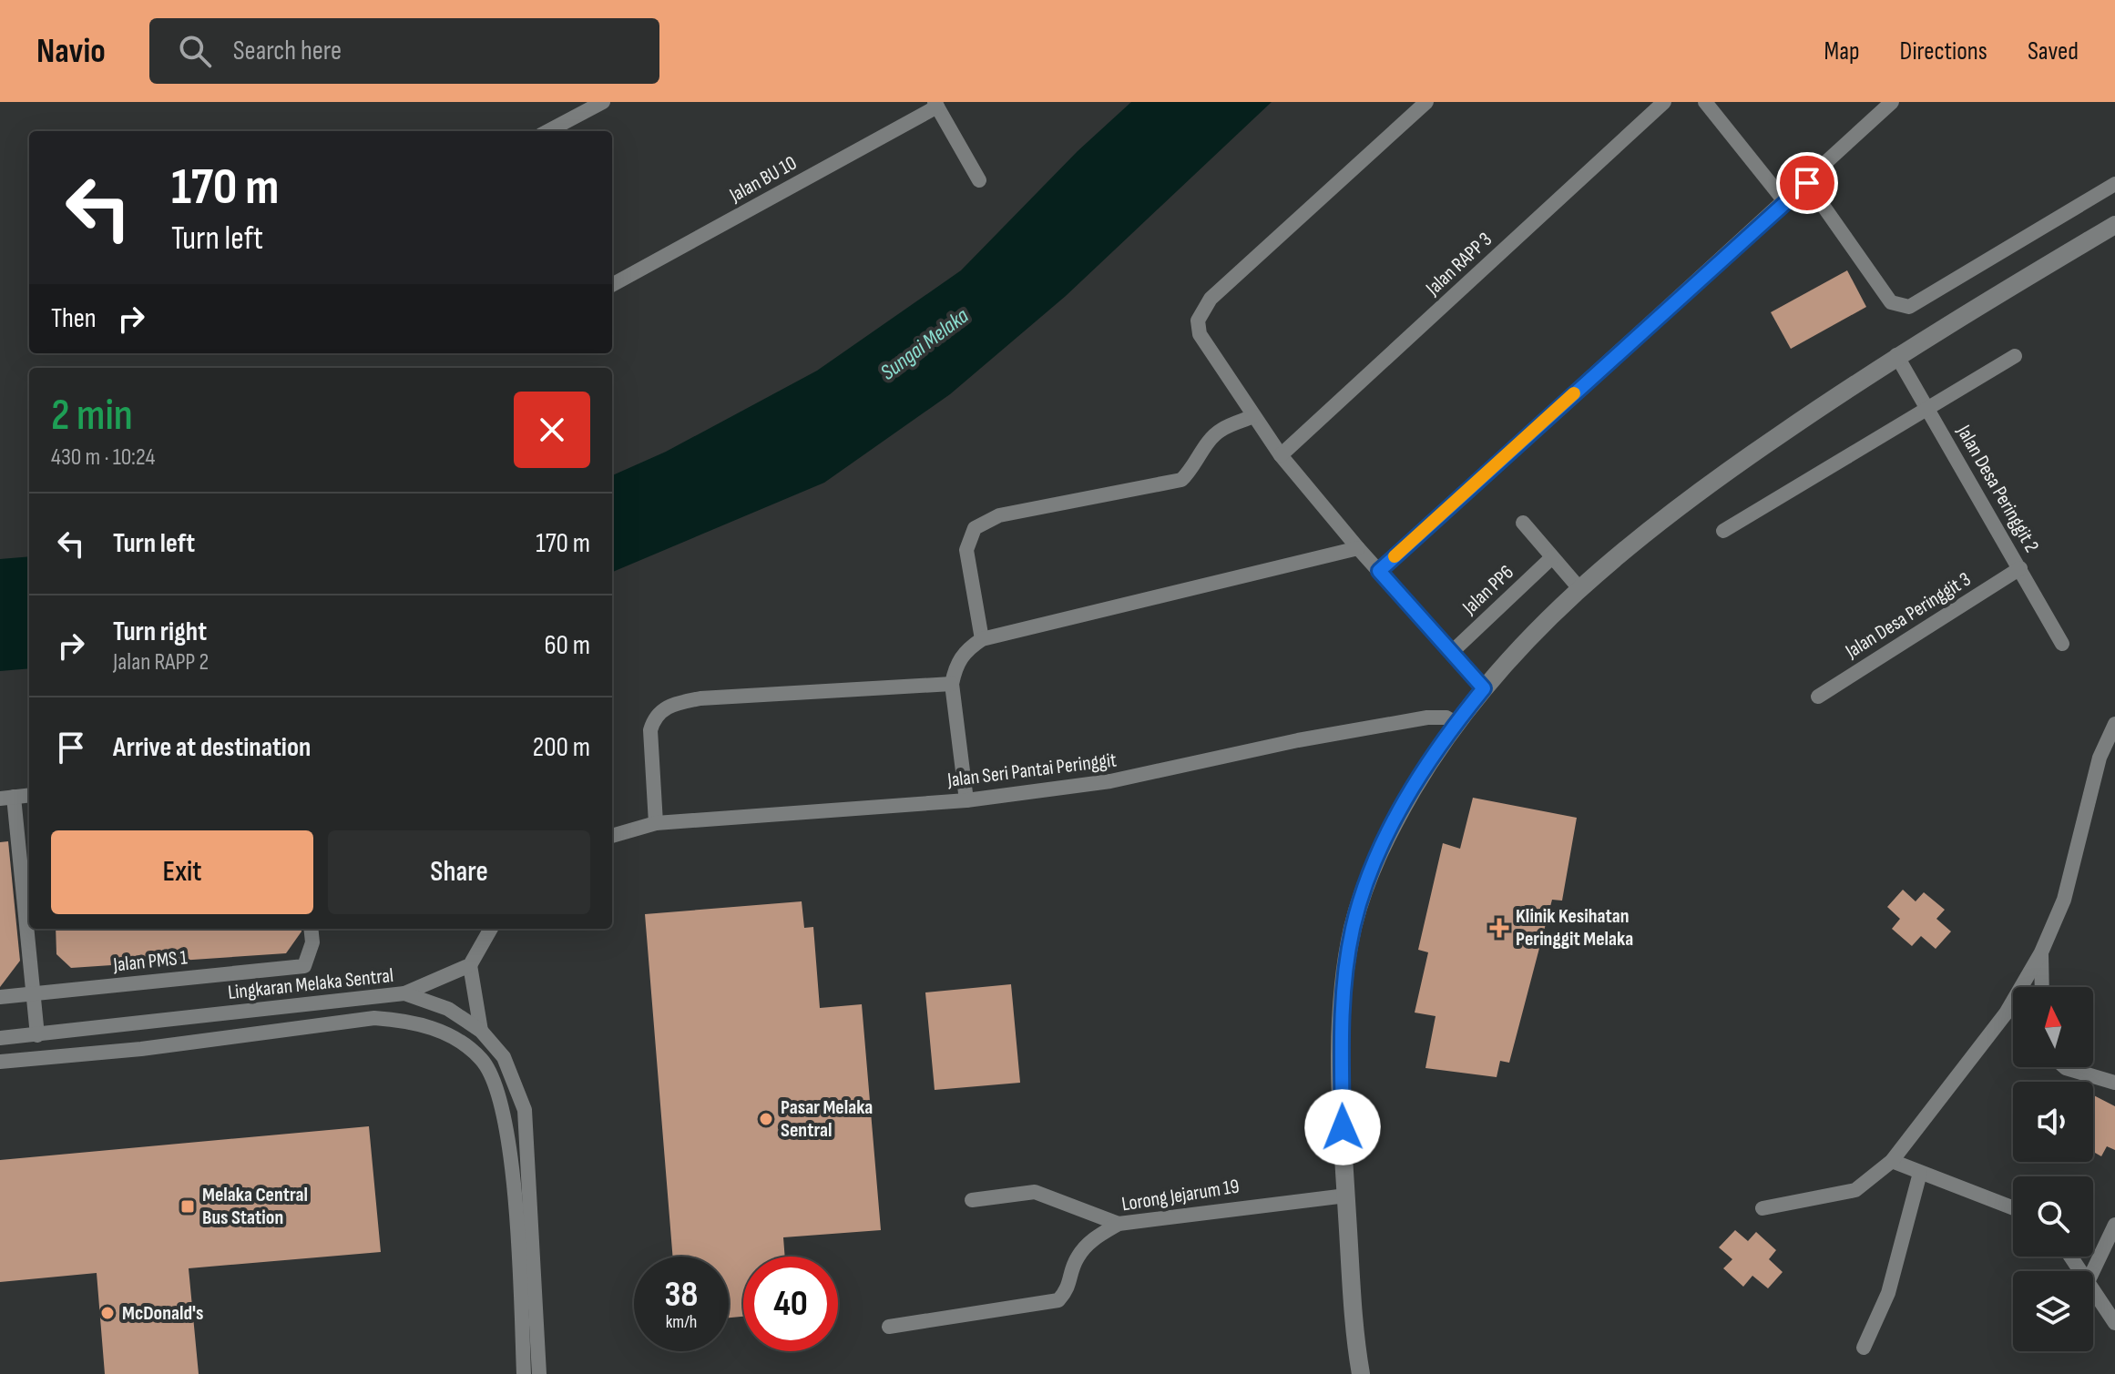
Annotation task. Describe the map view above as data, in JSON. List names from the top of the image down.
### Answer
{
  "streets": {
    "street": [
      "Jalan BU 10",
      "Jalan RAPP 3",
      "Jalan Desa Peringgit 2",
      "Jalan PP6",
      "Jalan Desa Peringgit 3",
      "Jalan Seri Pantai Peringgit",
      "Jalan PMS 1",
      "Lingkaran Melaka Sentral",
      "Lorong Jejarum 19"
    ]
  },
  "crossings": [
    ["Jalan Desa Peringgit 2", "Jalan Desa Peringgit 3"]
  ],
  "water": ["Sungai Melaka"],
  "places": {
    "health": ["Klinik Kesihatan Peringgit Melaka"],
    "other": ["Pasar Melaka Sentral", "McDonald's"],
    "transit": ["Melaka Central Bus Station"]
  },
  "north": "top",
  "page": {
    "header": "Navio",
    "search": "Search here",
    "nav": ["Map", "Directions", "Saved"],
    "turn": ["170 m", "Turn left"],
    "then": "Then",
    "heading": ["2 min", "430 m · 10:24"],
    "list": [
      {
        "name": "Turn left",
        "value": "170 m"
      },
      {
        "name": "Turn right",
        "note": "Jalan RAPP 2",
        "value": "60 m"
      },
      {
        "name": "Arrive at destination",
        "value": "200 m"
      }
    ],
    "buttons": ["Exit", "Share"],
    "speed": "38 km/h",
    "limit": "40"
  }
}
